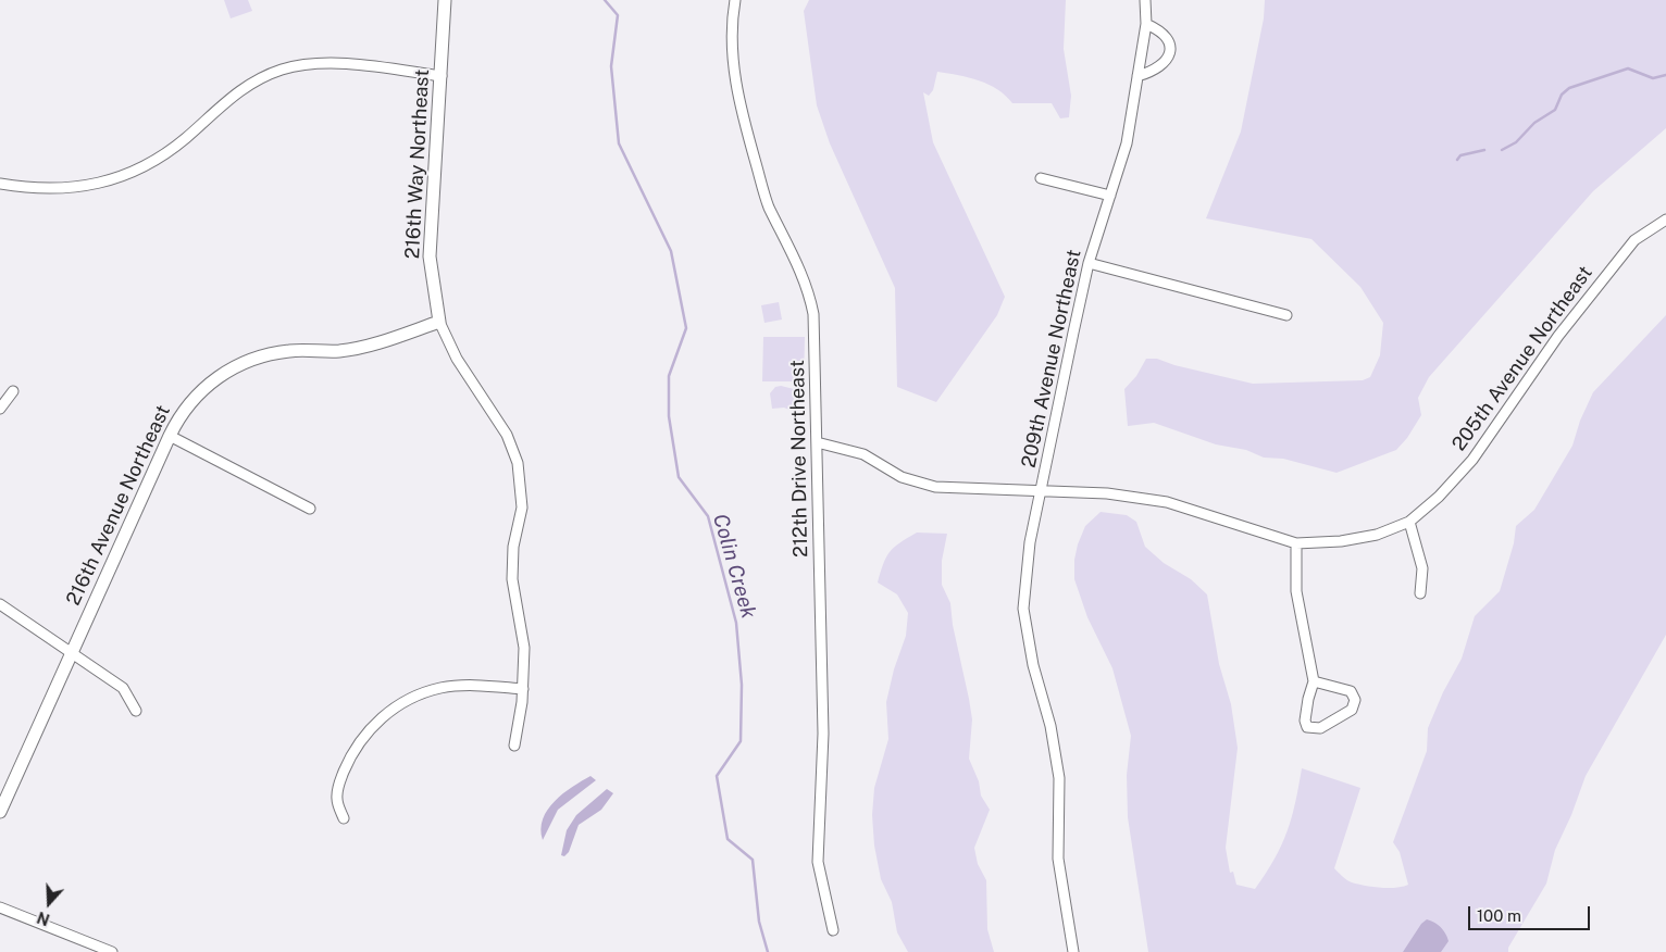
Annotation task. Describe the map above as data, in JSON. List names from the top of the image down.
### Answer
{
  "streets": {
    "street": [
      "216th Way Northeast",
      "209th Avenue Northeast",
      "205th Avenue Northeast",
      "212th Drive Northeast",
      "216th Avenue Northeast"
    ]
  },
  "crossings": [
    ["216th Way Northeast", "216th Avenue Northeast"]
  ],
  "water": ["Colin Creek"],
  "scale_bar": "100 m",
  "north": "bottom"
}
